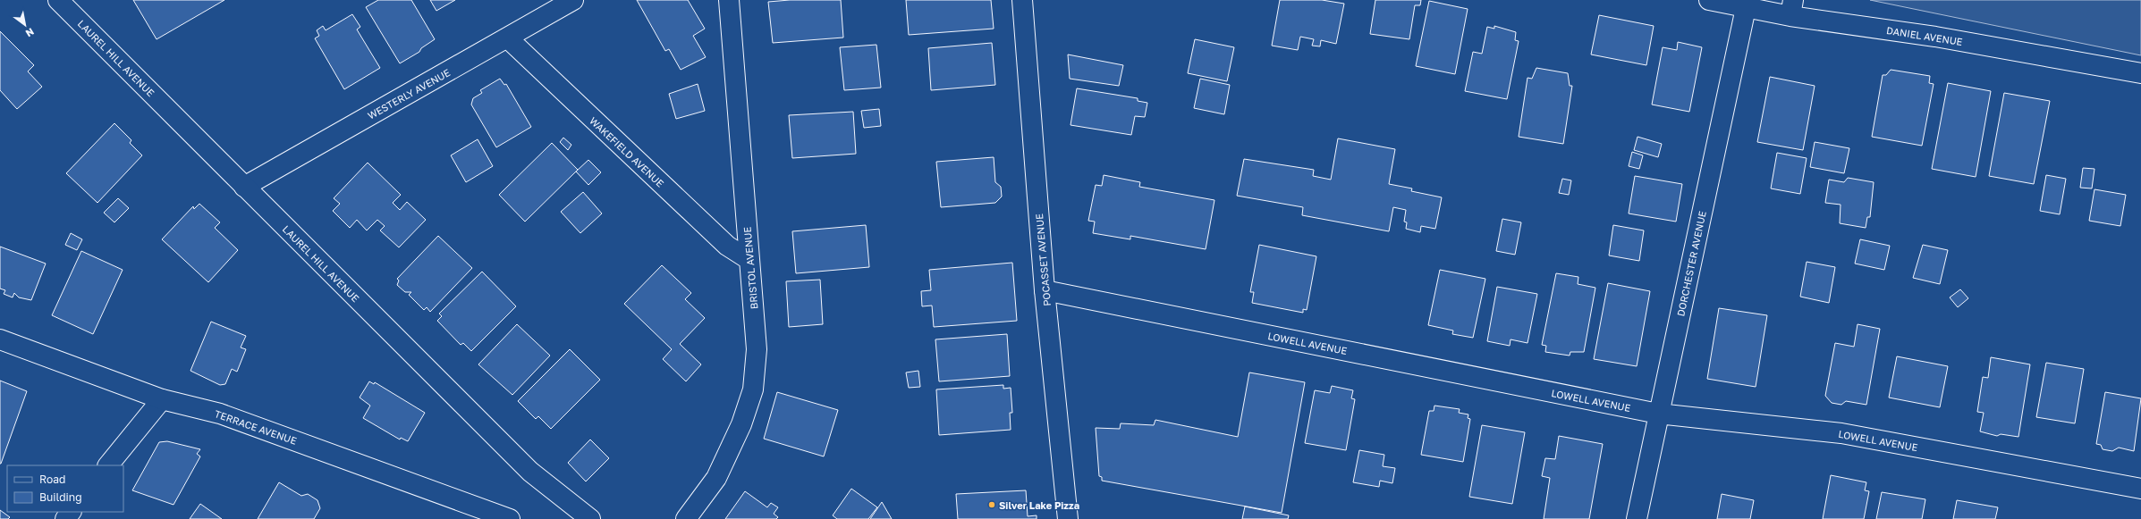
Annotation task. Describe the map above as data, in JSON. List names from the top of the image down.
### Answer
{
  "streets": {
    "street": [
      "DANIEL AVENUE",
      "LAUREL HILL AVENUE",
      "WESTERLY AVENUE",
      "WAKEFIELD AVENUE",
      "POCASSET AVENUE",
      "DORCHESTER AVENUE",
      "BRISTOL AVENUE",
      "LOWELL AVENUE",
      "TERRACE AVENUE"
    ]
  },
  "crossings": [
    ["DANIEL AVENUE", "DORCHESTER AVENUE"],
    ["LAUREL HILL AVENUE", "WESTERLY AVENUE"],
    ["WESTERLY AVENUE", "WAKEFIELD AVENUE"],
    ["WAKEFIELD AVENUE", "BRISTOL AVENUE"],
    ["POCASSET AVENUE", "LOWELL AVENUE"],
    ["DORCHESTER AVENUE", "LOWELL AVENUE"]
  ],
  "places": ["Silver Lake Pizza"],
  "legend": ["Road", "Building"],
  "north": "bottom right"
}
